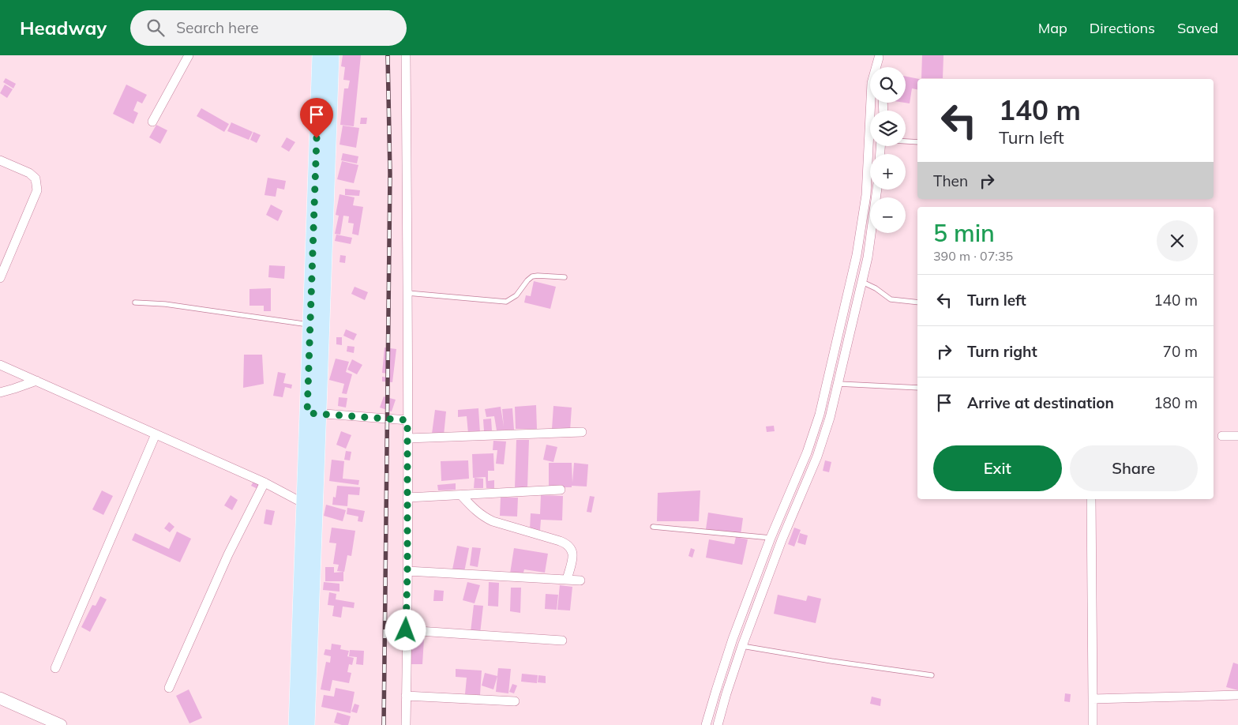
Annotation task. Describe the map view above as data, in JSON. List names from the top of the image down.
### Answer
{
  "page": {
    "header": "Headway",
    "search": "Search here",
    "nav": ["Map", "Directions", "Saved"],
    "map_buttons": ["+", "−"],
    "turn": ["140 m", "Turn left"],
    "then": "Then",
    "heading": ["5 min", "390 m · 07:35"],
    "list": [
      {
        "name": "Turn left",
        "value": "140 m"
      },
      {
        "name": "Turn right",
        "value": "70 m"
      },
      {
        "name": "Arrive at destination",
        "value": "180 m"
      }
    ],
    "buttons": ["Exit", "Share"]
  }
}
